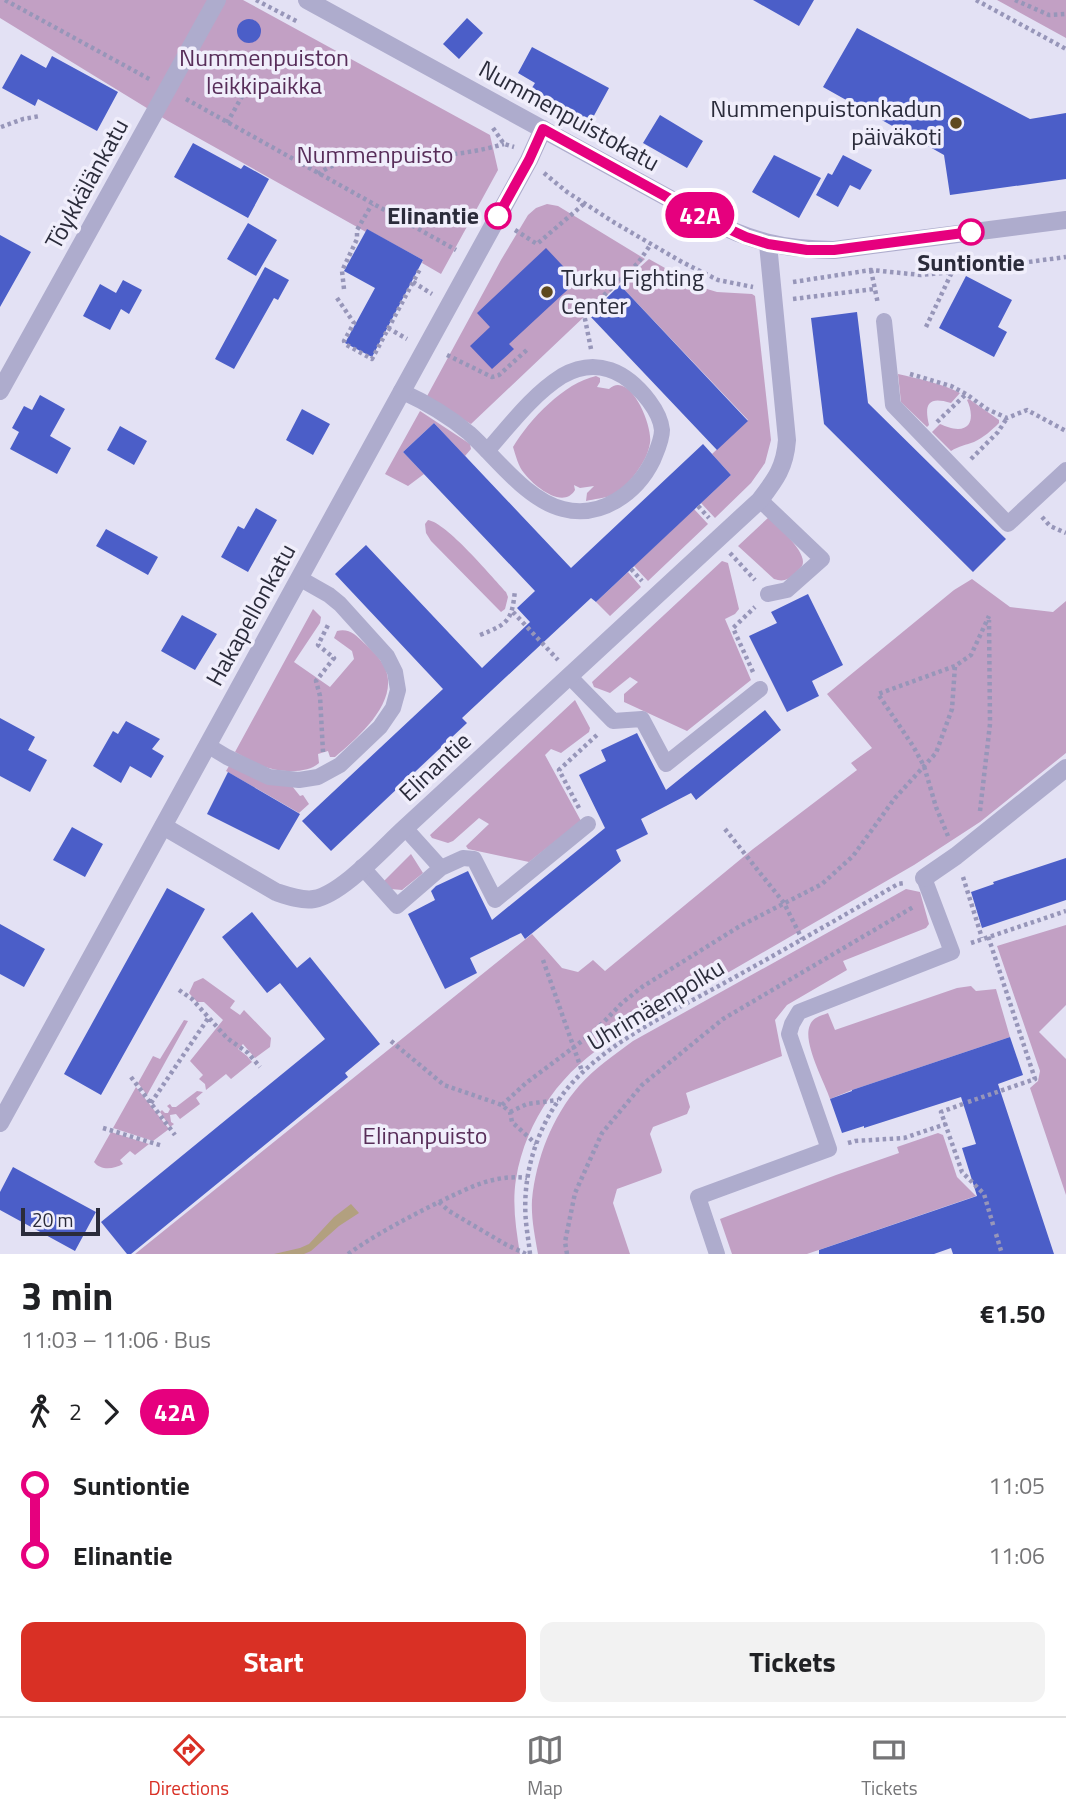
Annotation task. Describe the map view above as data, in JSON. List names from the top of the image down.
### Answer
{
  "streets": {
    "street": [
      "Nummenpuistokatu",
      "Töykkälänkatu",
      "Hakapellonkatu",
      "Elinantie"
    ],
    "path": ["Uhrimäenpolku"]
  },
  "crossings": [
    ["Nummenpuistokatu", "Hakapellonkatu"],
    ["Nummenpuistokatu", "Elinantie"],
    ["Hakapellonkatu", "Elinantie"]
  ],
  "parks": ["Nummenpuiston leikkipaikka", "Nummenpuisto", "Elinanpuisto"],
  "places": [
    "Nummenpuistonkadun päiväkoti",
    "Elinantie",
    "Suntiontie",
    "Turku Fighting Center"
  ],
  "lines": ["bus line 42A"],
  "scale_bar": "20 m",
  "page": {
    "on_map": "42A",
    "scale": "20 m",
    "heading": ["3 min", "11:03 – 11:06 · Bus", "€1.50"],
    "legs": ["2", "42A"],
    "list": [
      {
        "name": "Suntiontie",
        "value": "11:05"
      },
      {
        "name": "Elinantie",
        "value": "11:06"
      }
    ],
    "buttons": ["Start", "Tickets"],
    "tabs": ["Directions", "Map", "Tickets"]
  }
}
